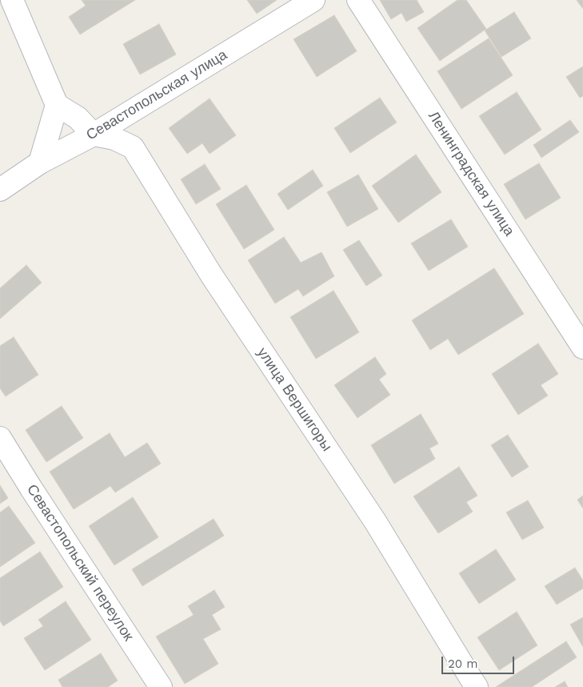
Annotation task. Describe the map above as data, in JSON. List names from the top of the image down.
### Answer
{
  "streets": {
    "street": [
      "Севастопольская улица",
      "Ленинградская улица",
      "улица Вершигоры",
      "Севастопольский переулок"
    ]
  },
  "crossings": [
    ["Севастопольская улица", "улица Вершигоры"]
  ],
  "scale_bar": "20 m"
}
